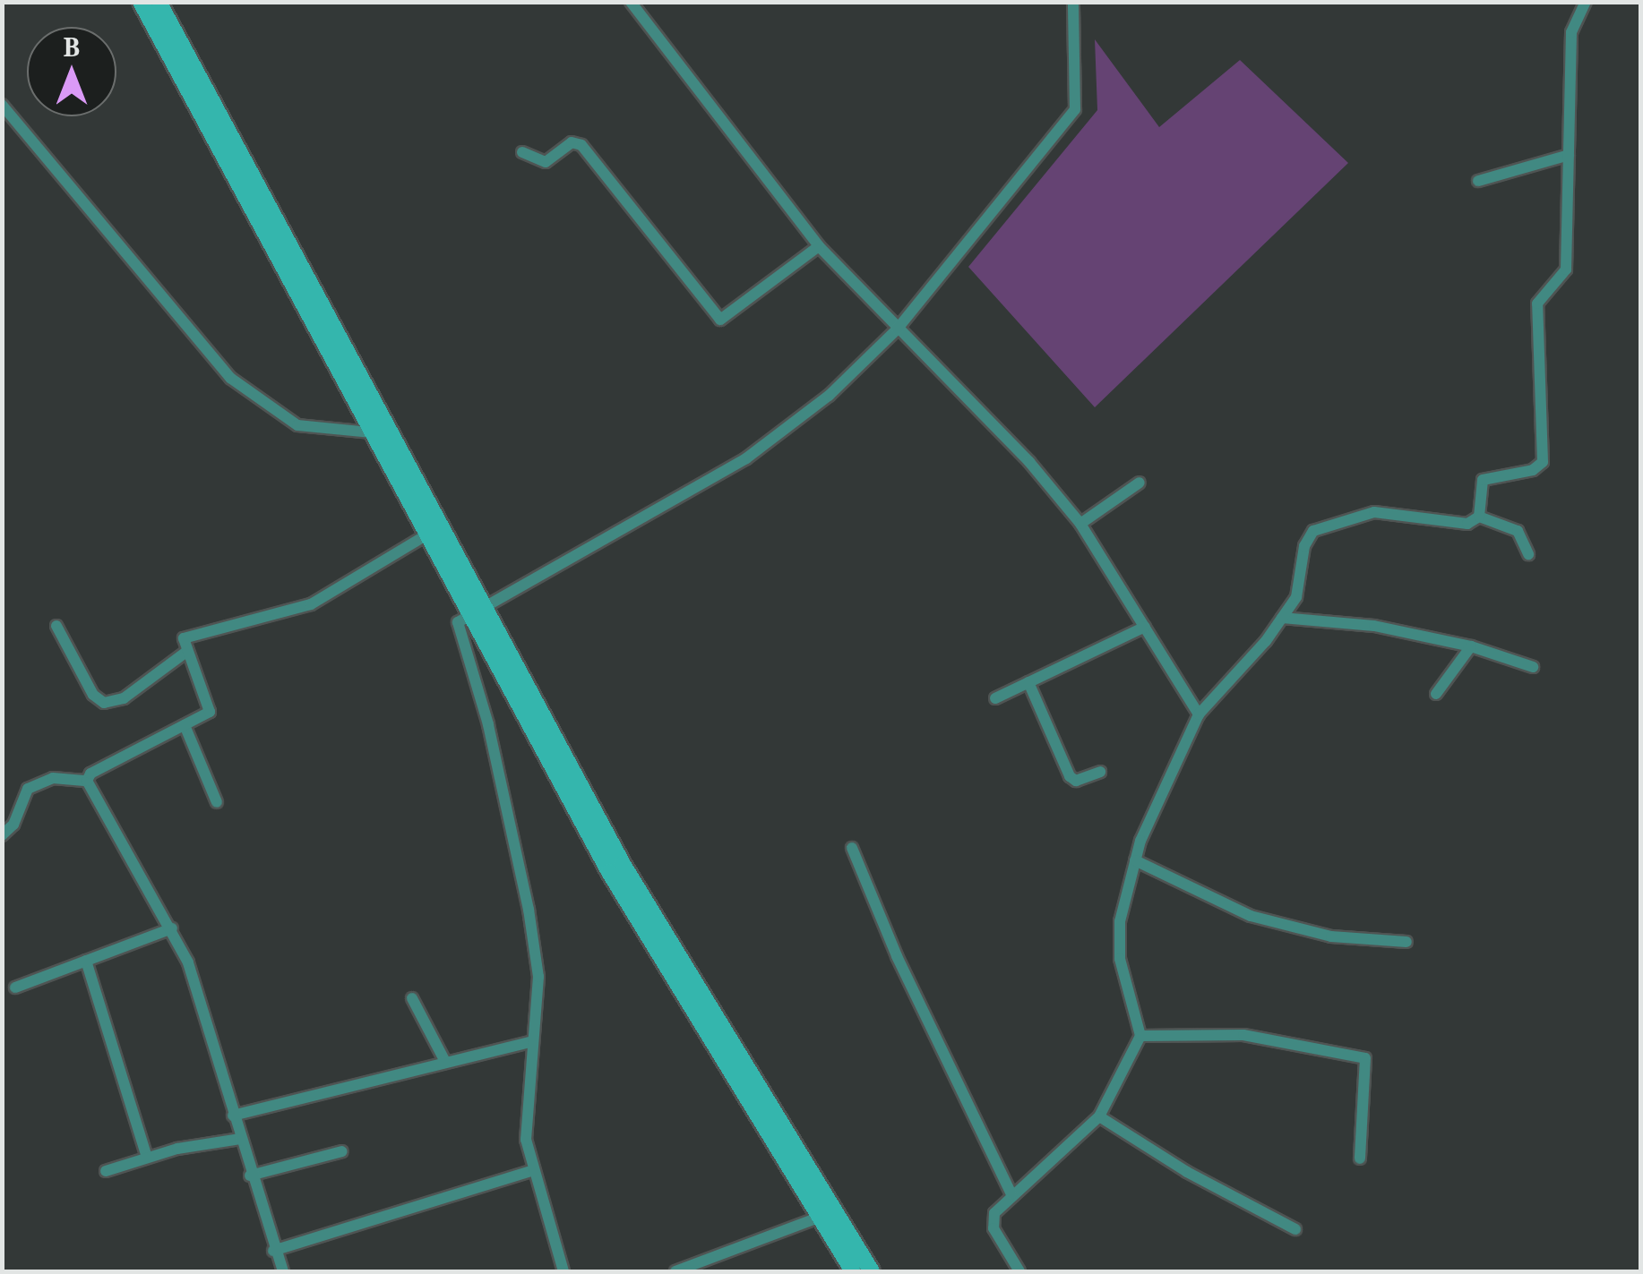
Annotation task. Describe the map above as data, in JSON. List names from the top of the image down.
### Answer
{
  "north": "top"
}
